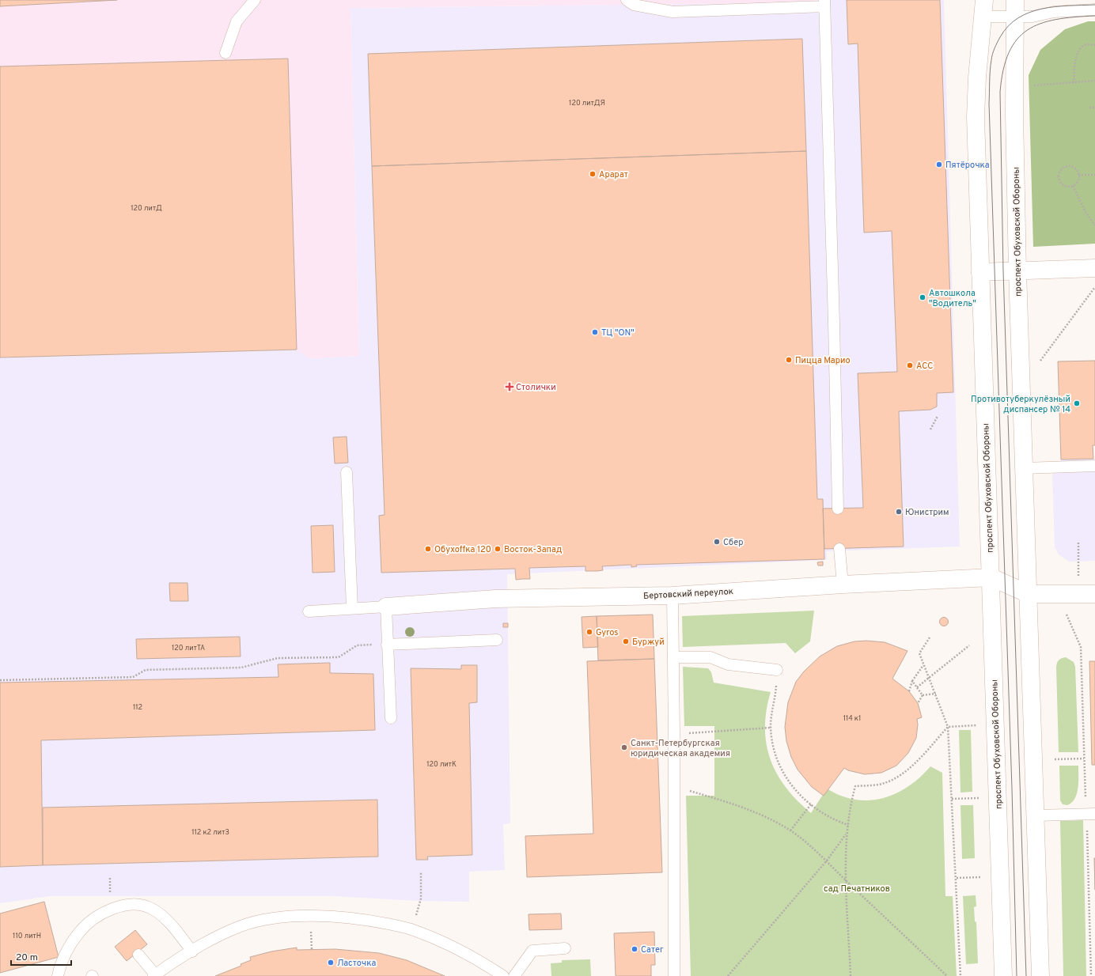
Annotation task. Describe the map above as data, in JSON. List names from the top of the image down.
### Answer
{
  "streets": {
    "main road": ["проспект Обуховской Обороны", "Бертовский переулок"]
  },
  "crossings": [
    ["проспект Обуховской Обороны", "Бертовский переулок"]
  ],
  "parks": ["сад Печатников"],
  "places": {
    "other": [
      "Пятёрочка",
      "Арарат",
      "Автошкола \"Водитель\"",
      "ТЦ \"ON\"",
      "Пицца Марио",
      "АСС",
      "Противотуберкулёзный диспансер № 14",
      "Юнистрим",
      "Сбер",
      "Обухоffка 120",
      "Восток-Запад",
      "Gyros",
      "Буржуй",
      "Санкт-Петербургская юридическая академия",
      "Сатег",
      "Ласточка"
    ],
    "health": ["Столички"]
  },
  "house_numbers": [
    "120 литДЯ",
    "120 литД",
    "120 литТА",
    "112",
    "114 к1",
    "120 литК",
    "112 к2 литЗ",
    "110 литН"
  ],
  "scale_bar": "20 m"
}
